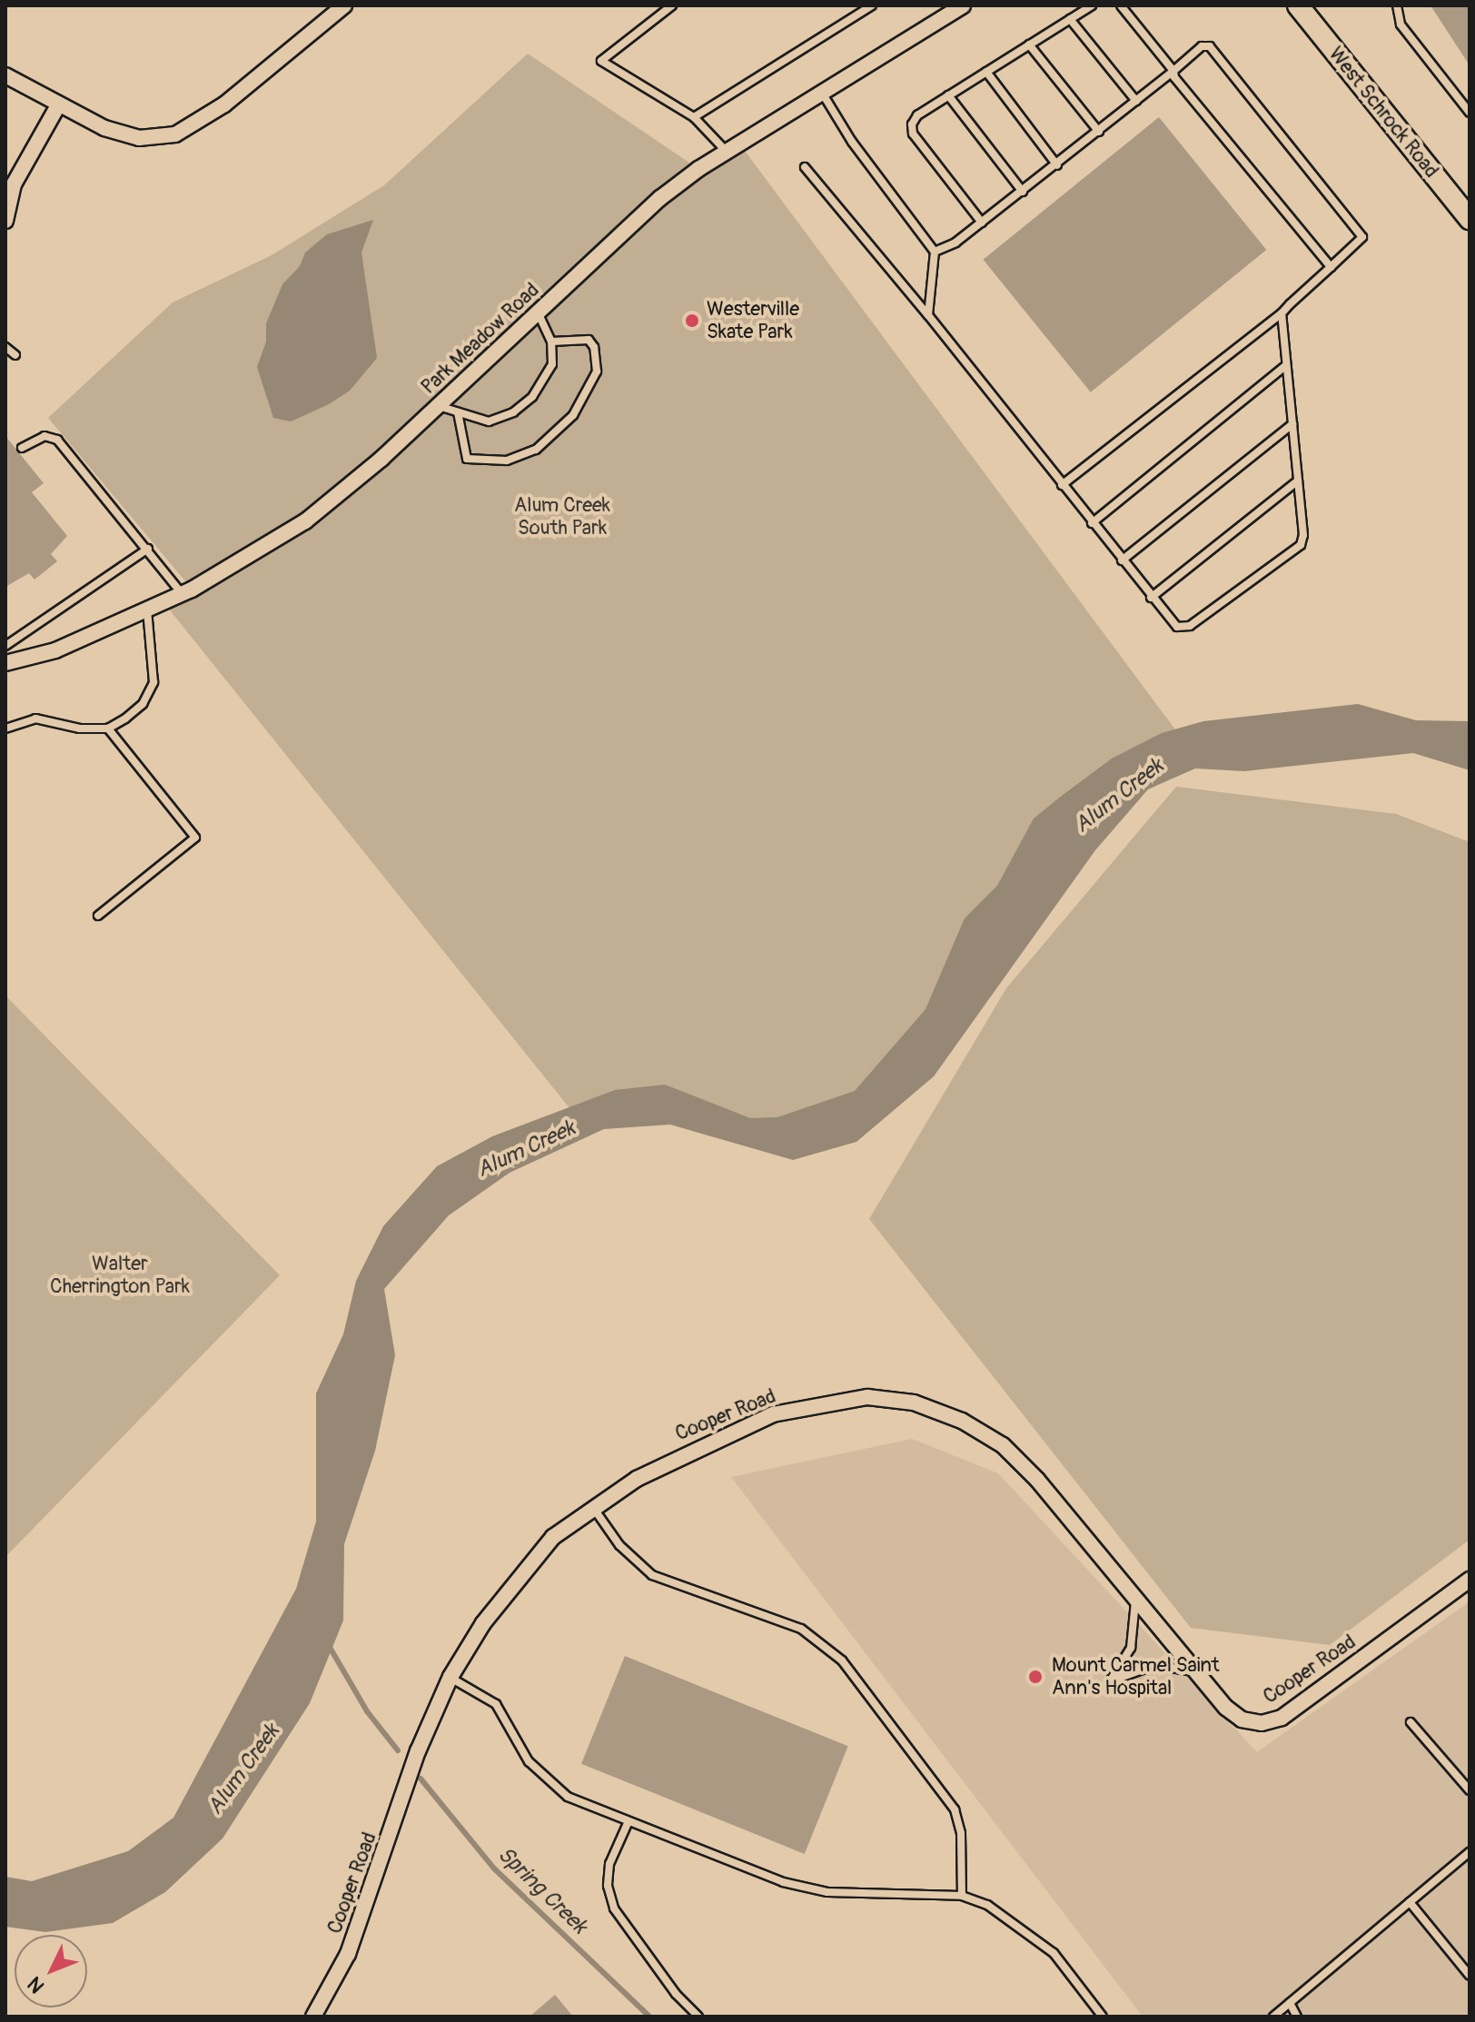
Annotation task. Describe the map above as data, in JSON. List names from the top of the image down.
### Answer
{
  "streets": {
    "main road": ["West Schrock Road"],
    "street": ["Park Meadow Road", "Cooper Road"]
  },
  "water": ["Alum Creek", "Spring Creek"],
  "parks": ["Alum Creek South Park", "Walter Cherrington Park"],
  "places": ["Westerville Skate Park", "Mount Carmel Saint Ann's Hospital"],
  "north": "bottom left"
}
